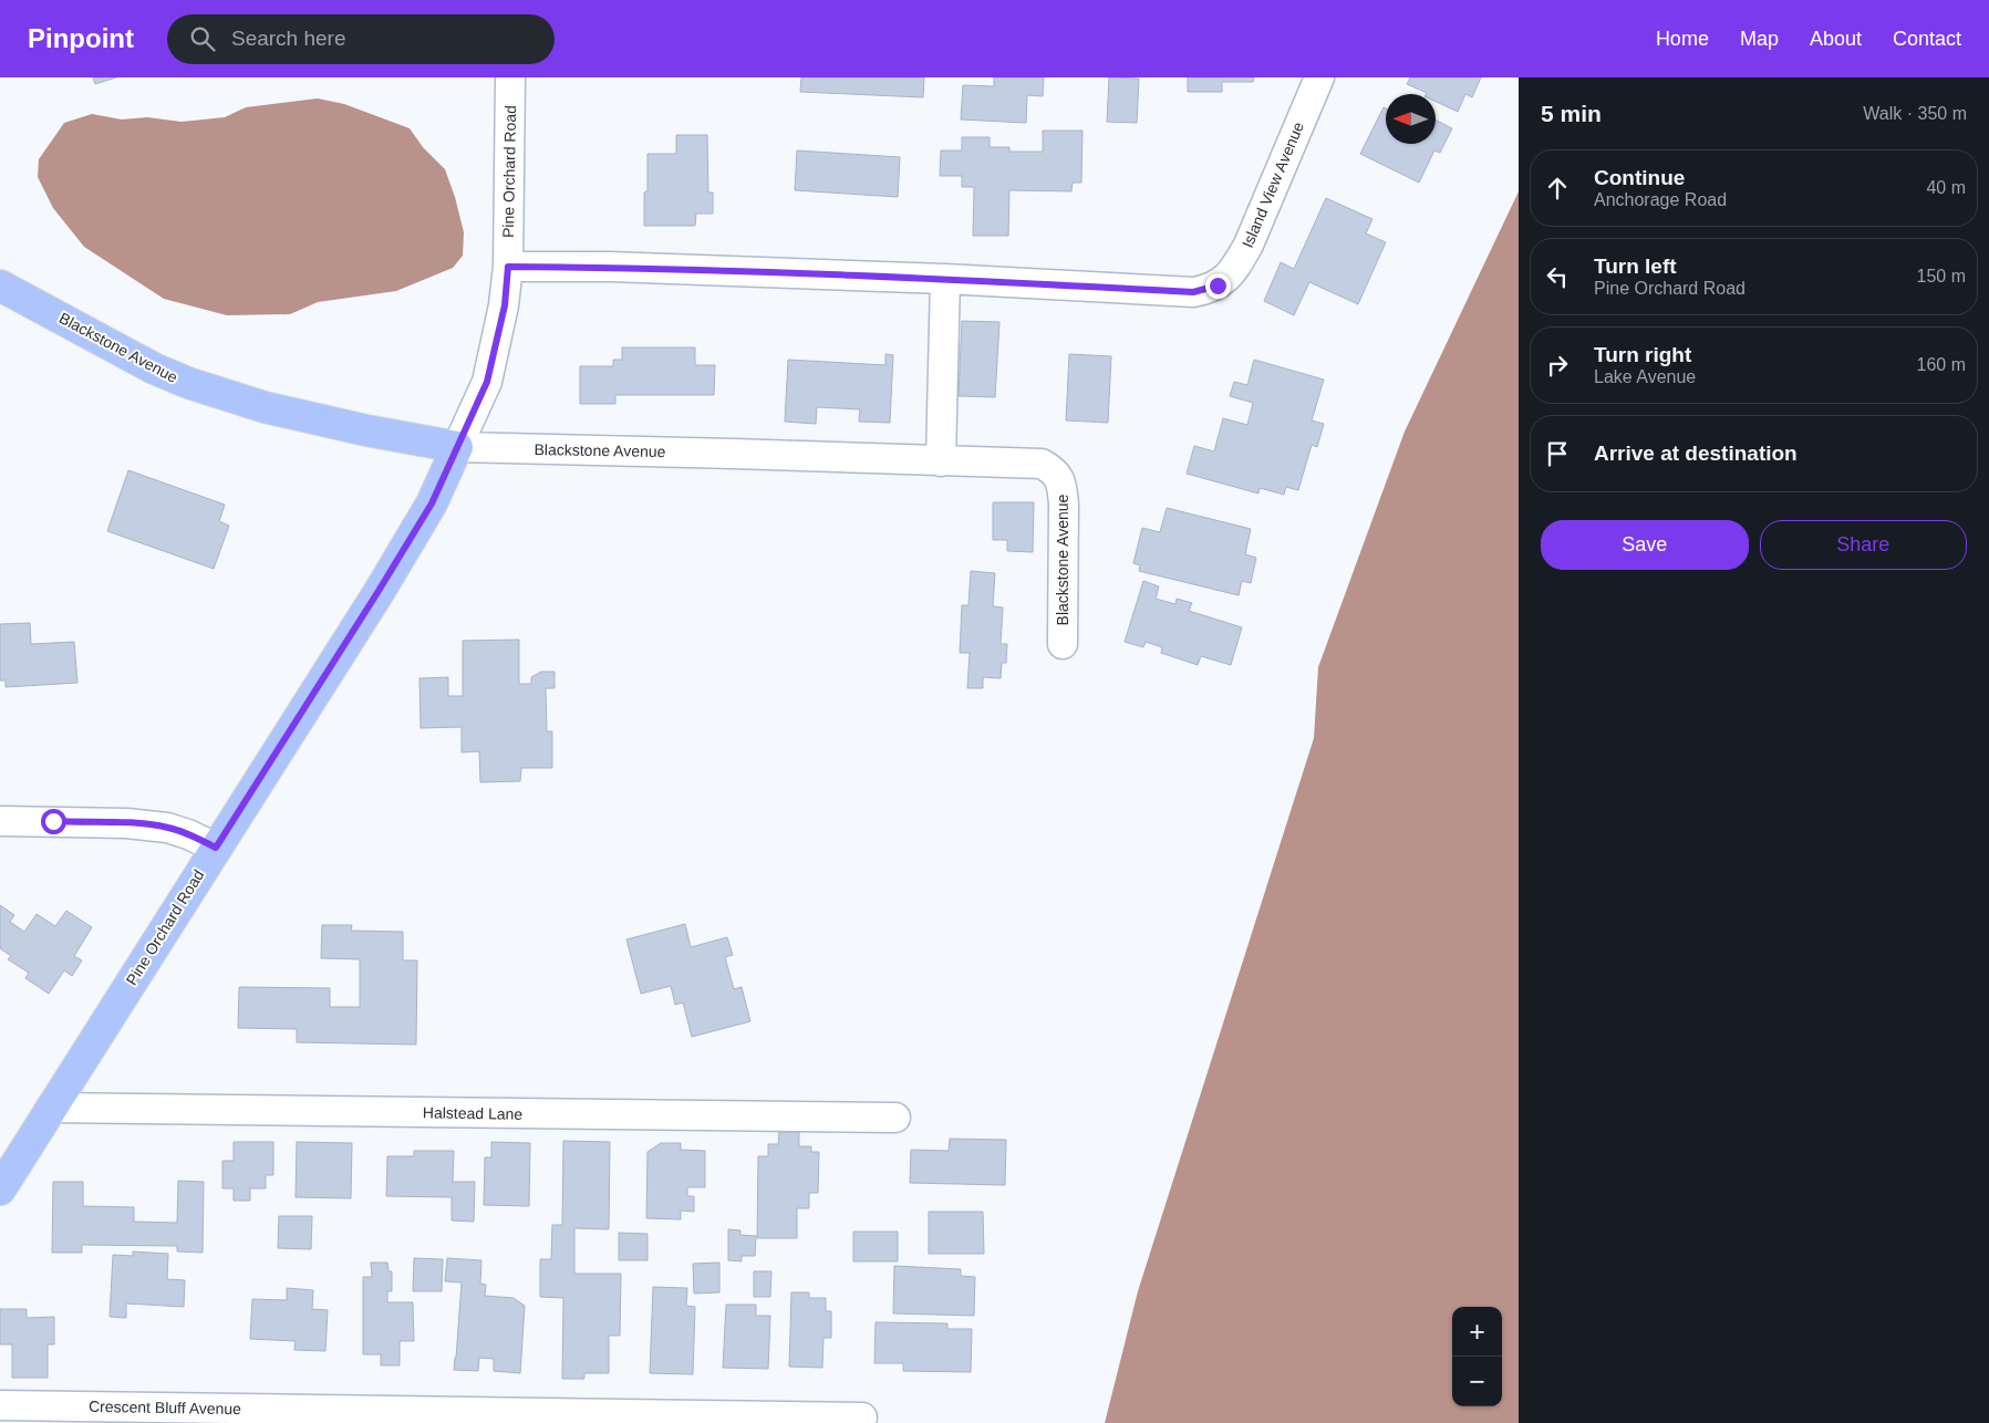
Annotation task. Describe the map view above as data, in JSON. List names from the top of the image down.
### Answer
{
  "streets": {
    "main road": ["Pine Orchard Road", "Blackstone Avenue"],
    "street": ["Island View Avenue", "Halstead Lane", "Crescent Bluff Avenue"]
  },
  "crossings": [
    ["Pine Orchard Road", "Blackstone Avenue"],
    ["Pine Orchard Road", "Halstead Lane"]
  ],
  "north": "left",
  "page": {
    "header": "Pinpoint",
    "search": "Search here",
    "nav": [
      "Home",
      "Map",
      "About",
      "Contact"
    ],
    "heading": ["5 min", "Walk · 350 m"],
    "list": [
      ["Continue", "Anchorage Road", "40 m"],
      ["Turn left", "Pine Orchard Road", "150 m"],
      ["Turn right", "Lake Avenue", "160 m"],
      "Arrive at destination"
    ],
    "buttons": ["Save", "Share"],
    "map_buttons": ["+", "−"]
  }
}
